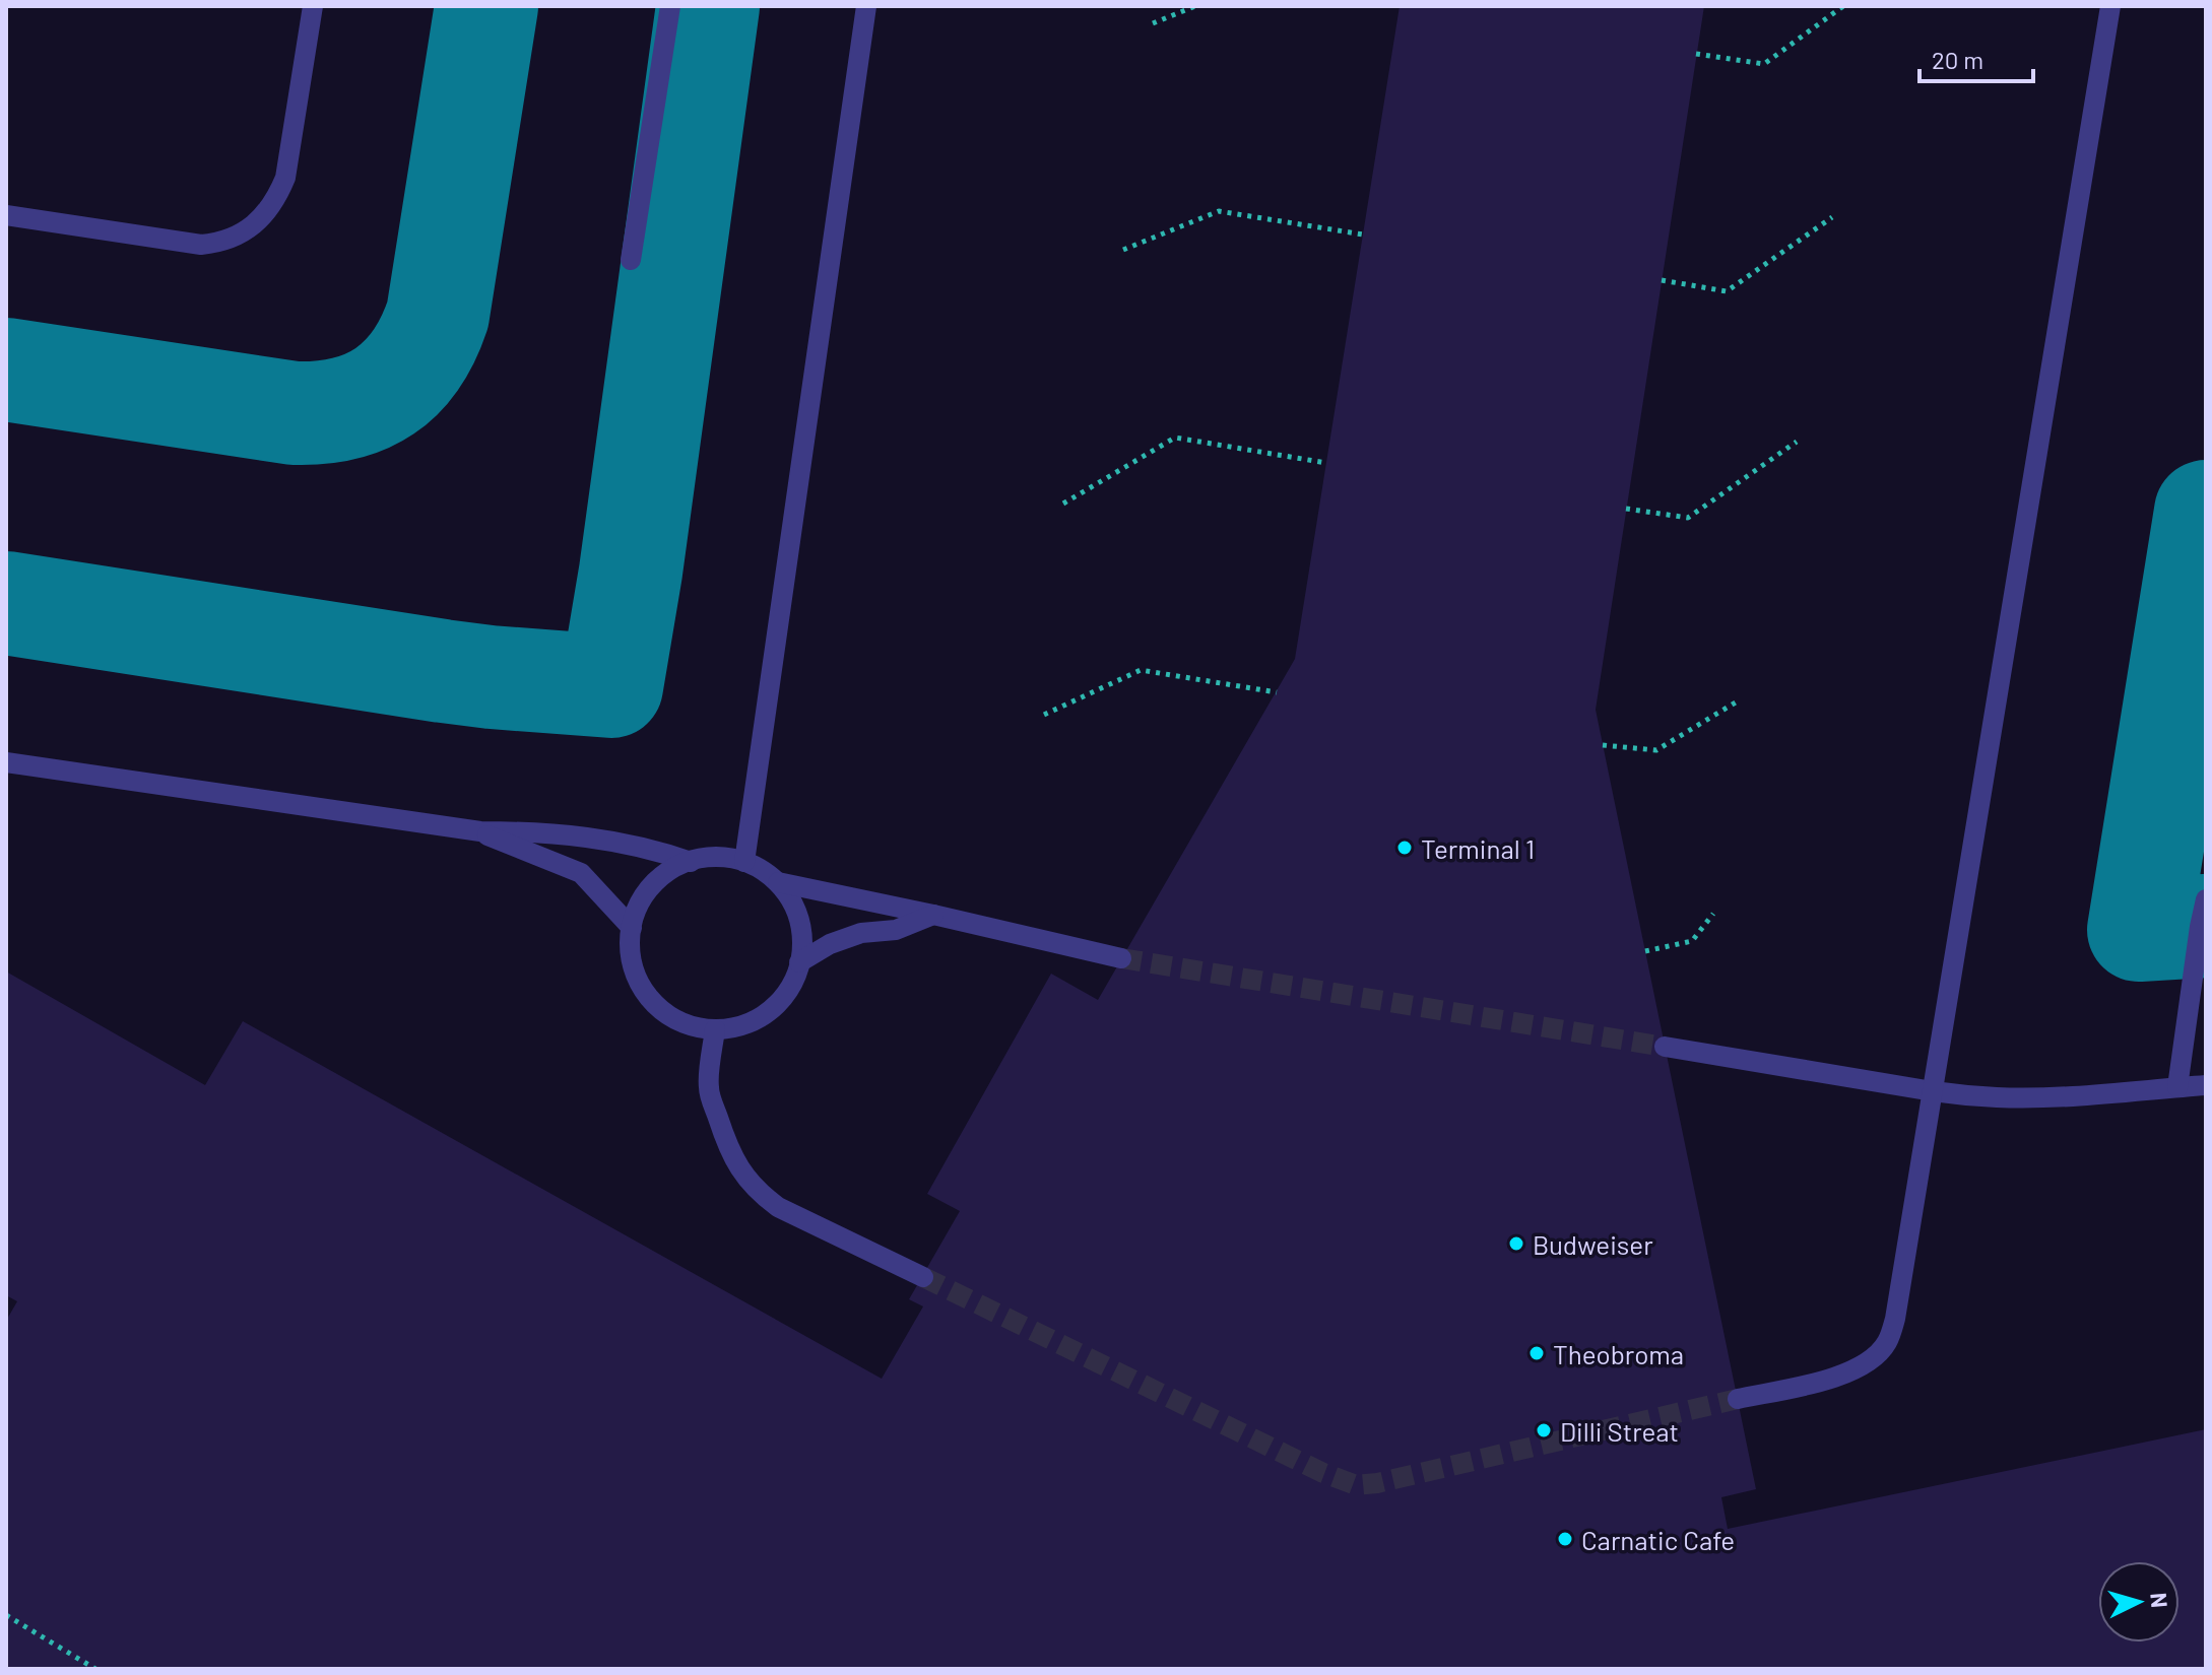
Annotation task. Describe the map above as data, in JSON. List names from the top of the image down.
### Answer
{
  "places": [
    "Terminal 1",
    "Budweiser",
    "Theobroma",
    "Dilli Streat",
    "Carnatic Cafe"
  ],
  "scale_bar": "20 m",
  "north": "right"
}
